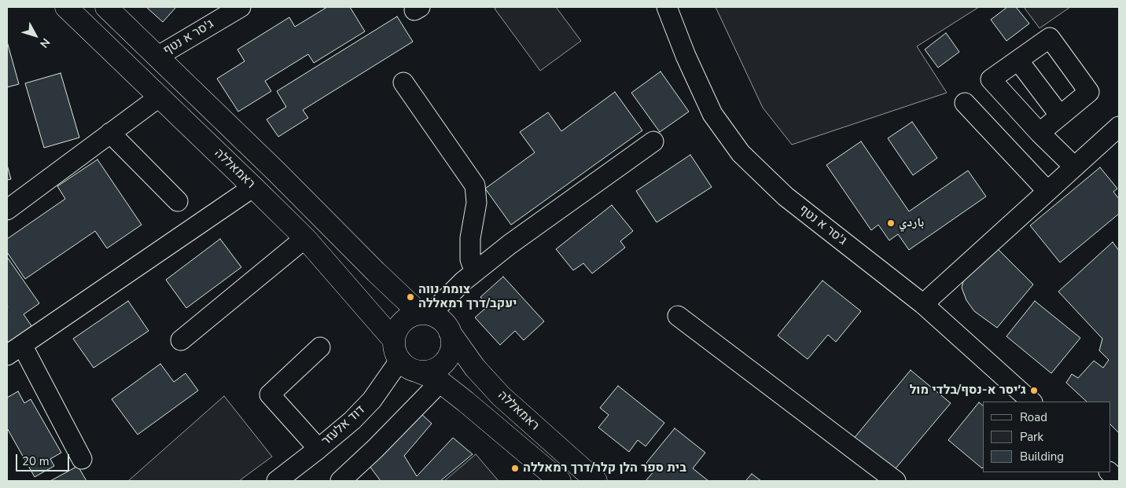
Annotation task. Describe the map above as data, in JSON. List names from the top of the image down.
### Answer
{
  "streets": {
    "highway": ["ראמאללה"],
    "street": ["ג'סר א נטף", "דוד אלעזר"]
  },
  "crossings": [
    ["ראמאללה", "דוד אלעזר"]
  ],
  "places": [
    "باردي",
    "צומת נווה יעקב/דרך רמאללה",
    "ג׳יסר א-נסף/בלדי מול",
    "בית ספר הלן קלר/דרך רמאללה"
  ],
  "legend": ["Road", "Park", "Building"],
  "scale_bar": "20 m",
  "north": "bottom right"
}
